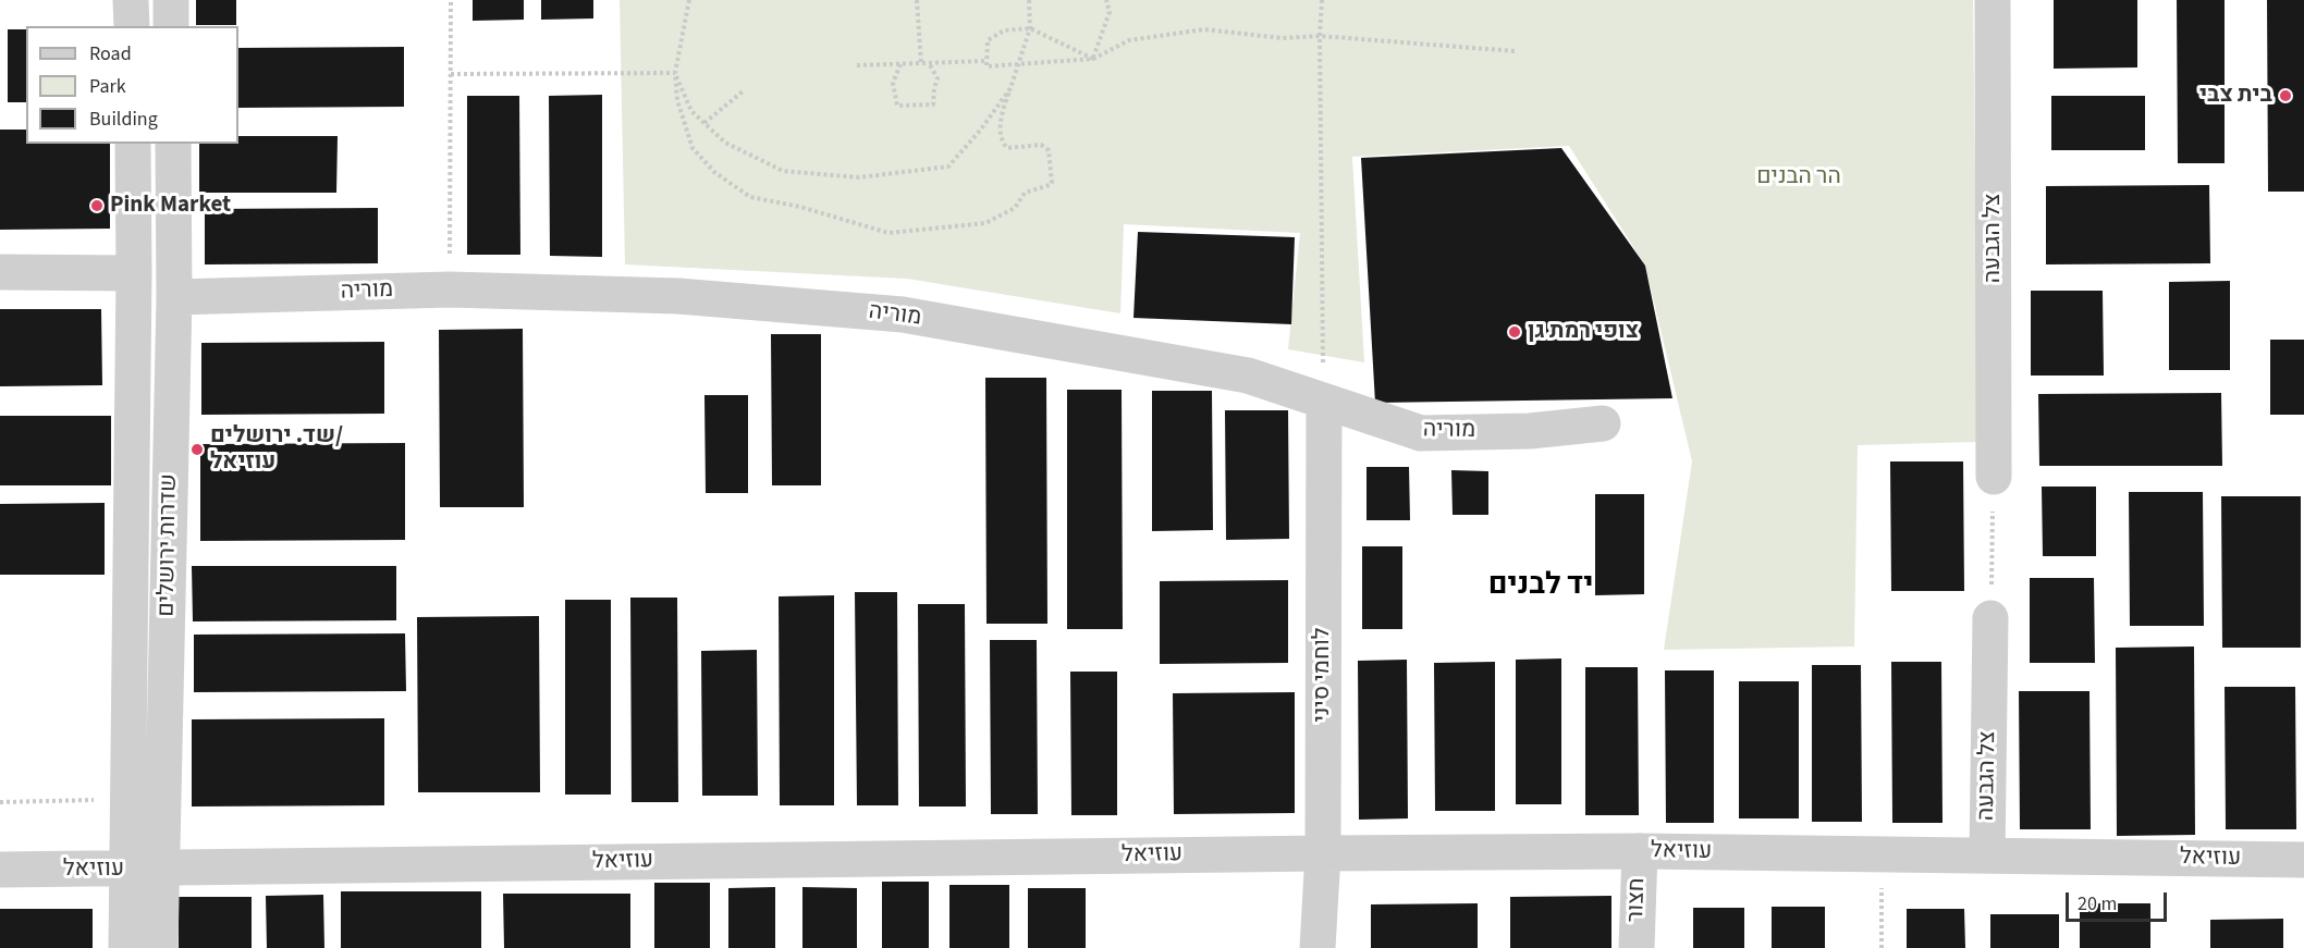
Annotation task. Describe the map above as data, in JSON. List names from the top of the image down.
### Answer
{
  "streets": {
    "street": [
      "צל הגבעה",
      "מוריה",
      "שדרות ירושלים",
      "לוחמי סיני",
      "עוזיאל",
      "חצור"
    ]
  },
  "crossings": [
    ["צל הגבעה", "עוזיאל"],
    ["מוריה", "שדרות ירושלים"],
    ["מוריה", "לוחמי סיני"],
    ["שדרות ירושלים", "עוזיאל"],
    ["לוחמי סיני", "עוזיאל"],
    ["עוזיאל", "חצור"]
  ],
  "districts": ["יד לבנים"],
  "parks": ["הר הבנים"],
  "places": [
    "בית צבי",
    "Pink Market",
    "צופי רמת גן",
    "שד. ירושלים/ עוזיאל"
  ],
  "legend": ["Road", "Park", "Building"],
  "scale_bar": "20 m"
}
